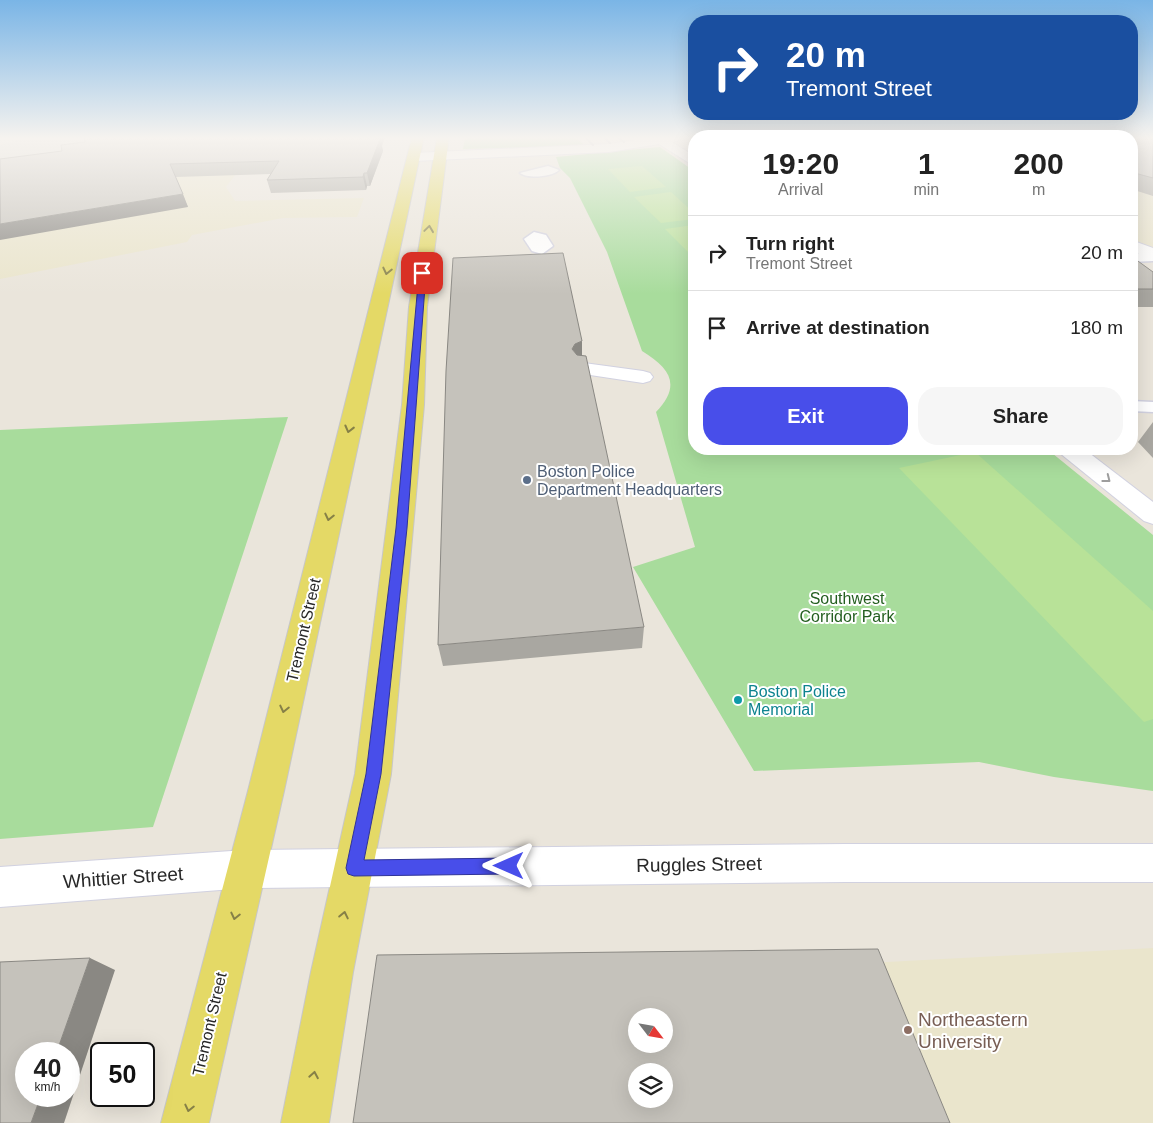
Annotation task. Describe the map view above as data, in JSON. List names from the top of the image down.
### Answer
{
  "streets": {
    "main road": ["Tremont Street"],
    "street": ["Ruggles Street", "Whittier Street"]
  },
  "crossings": [
    ["Tremont Street", "Ruggles Street"],
    ["Tremont Street", "Whittier Street"],
    ["Ruggles Street", "Whittier Street"]
  ],
  "parks": ["Southwest Corridor Park"],
  "places": ["Boston Police Department Headquarters", "Boston Police Memorial", "Northeastern University"],
  "north": "bottom right",
  "page": {
    "turn": ["20 m", "Tremont Street"],
    "eta": [
      "19:20",
      "Arrival",
      "1",
      "min",
      "200",
      "m"
    ],
    "list": [
      {
        "name": "Turn right",
        "note": "Tremont Street",
        "value": "20 m"
      },
      {
        "name": "Arrive at destination",
        "value": "180 m"
      }
    ],
    "buttons": ["Exit", "Share"],
    "speed": "40 km/h",
    "limit": "50"
  }
}
